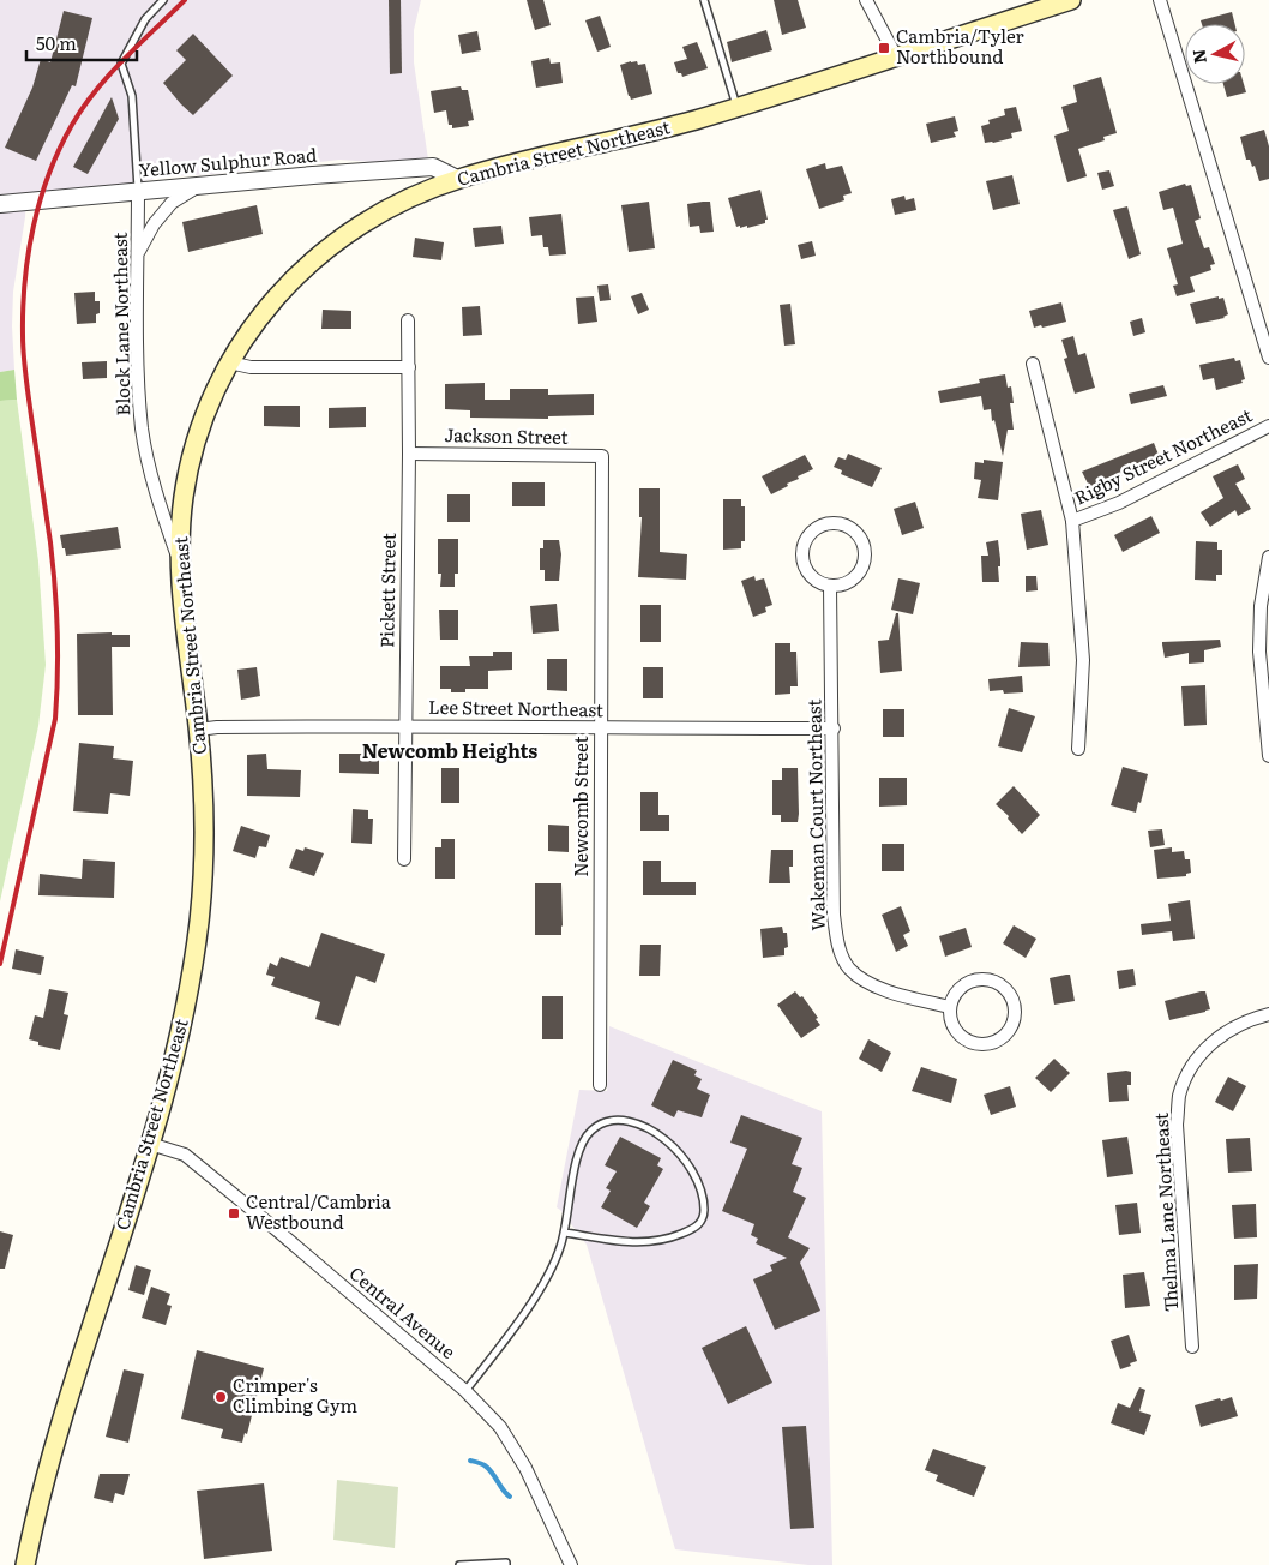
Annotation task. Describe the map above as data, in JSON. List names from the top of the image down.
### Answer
{
  "streets": {
    "main road": ["Cambria Street Northeast"],
    "street": [
      "Yellow Sulphur Road",
      "Block Lane Northeast",
      "Jackson Street",
      "Rigby Street Northeast",
      "Pickett Street",
      "Lee Street Northeast",
      "Newcomb Street",
      "Wakeman Court Northeast",
      "Thelma Lane Northeast",
      "Central Avenue"
    ]
  },
  "crossings": [
    ["Cambria Street Northeast", "Yellow Sulphur Road"],
    ["Cambria Street Northeast", "Block Lane Northeast"],
    ["Cambria Street Northeast", "Lee Street Northeast"],
    ["Cambria Street Northeast", "Central Avenue"],
    ["Yellow Sulphur Road", "Block Lane Northeast"],
    ["Jackson Street", "Pickett Street"],
    ["Jackson Street", "Newcomb Street"],
    ["Pickett Street", "Lee Street Northeast"],
    ["Lee Street Northeast", "Newcomb Street"],
    ["Lee Street Northeast", "Wakeman Court Northeast"]
  ],
  "districts": ["Newcomb Heights"],
  "places": {
    "transit": ["Cambria/Tyler Northbound", "Central/Cambria Westbound"],
    "other": ["Crimper's Climbing Gym"]
  },
  "scale_bar": "50 m",
  "north": "left"
}
